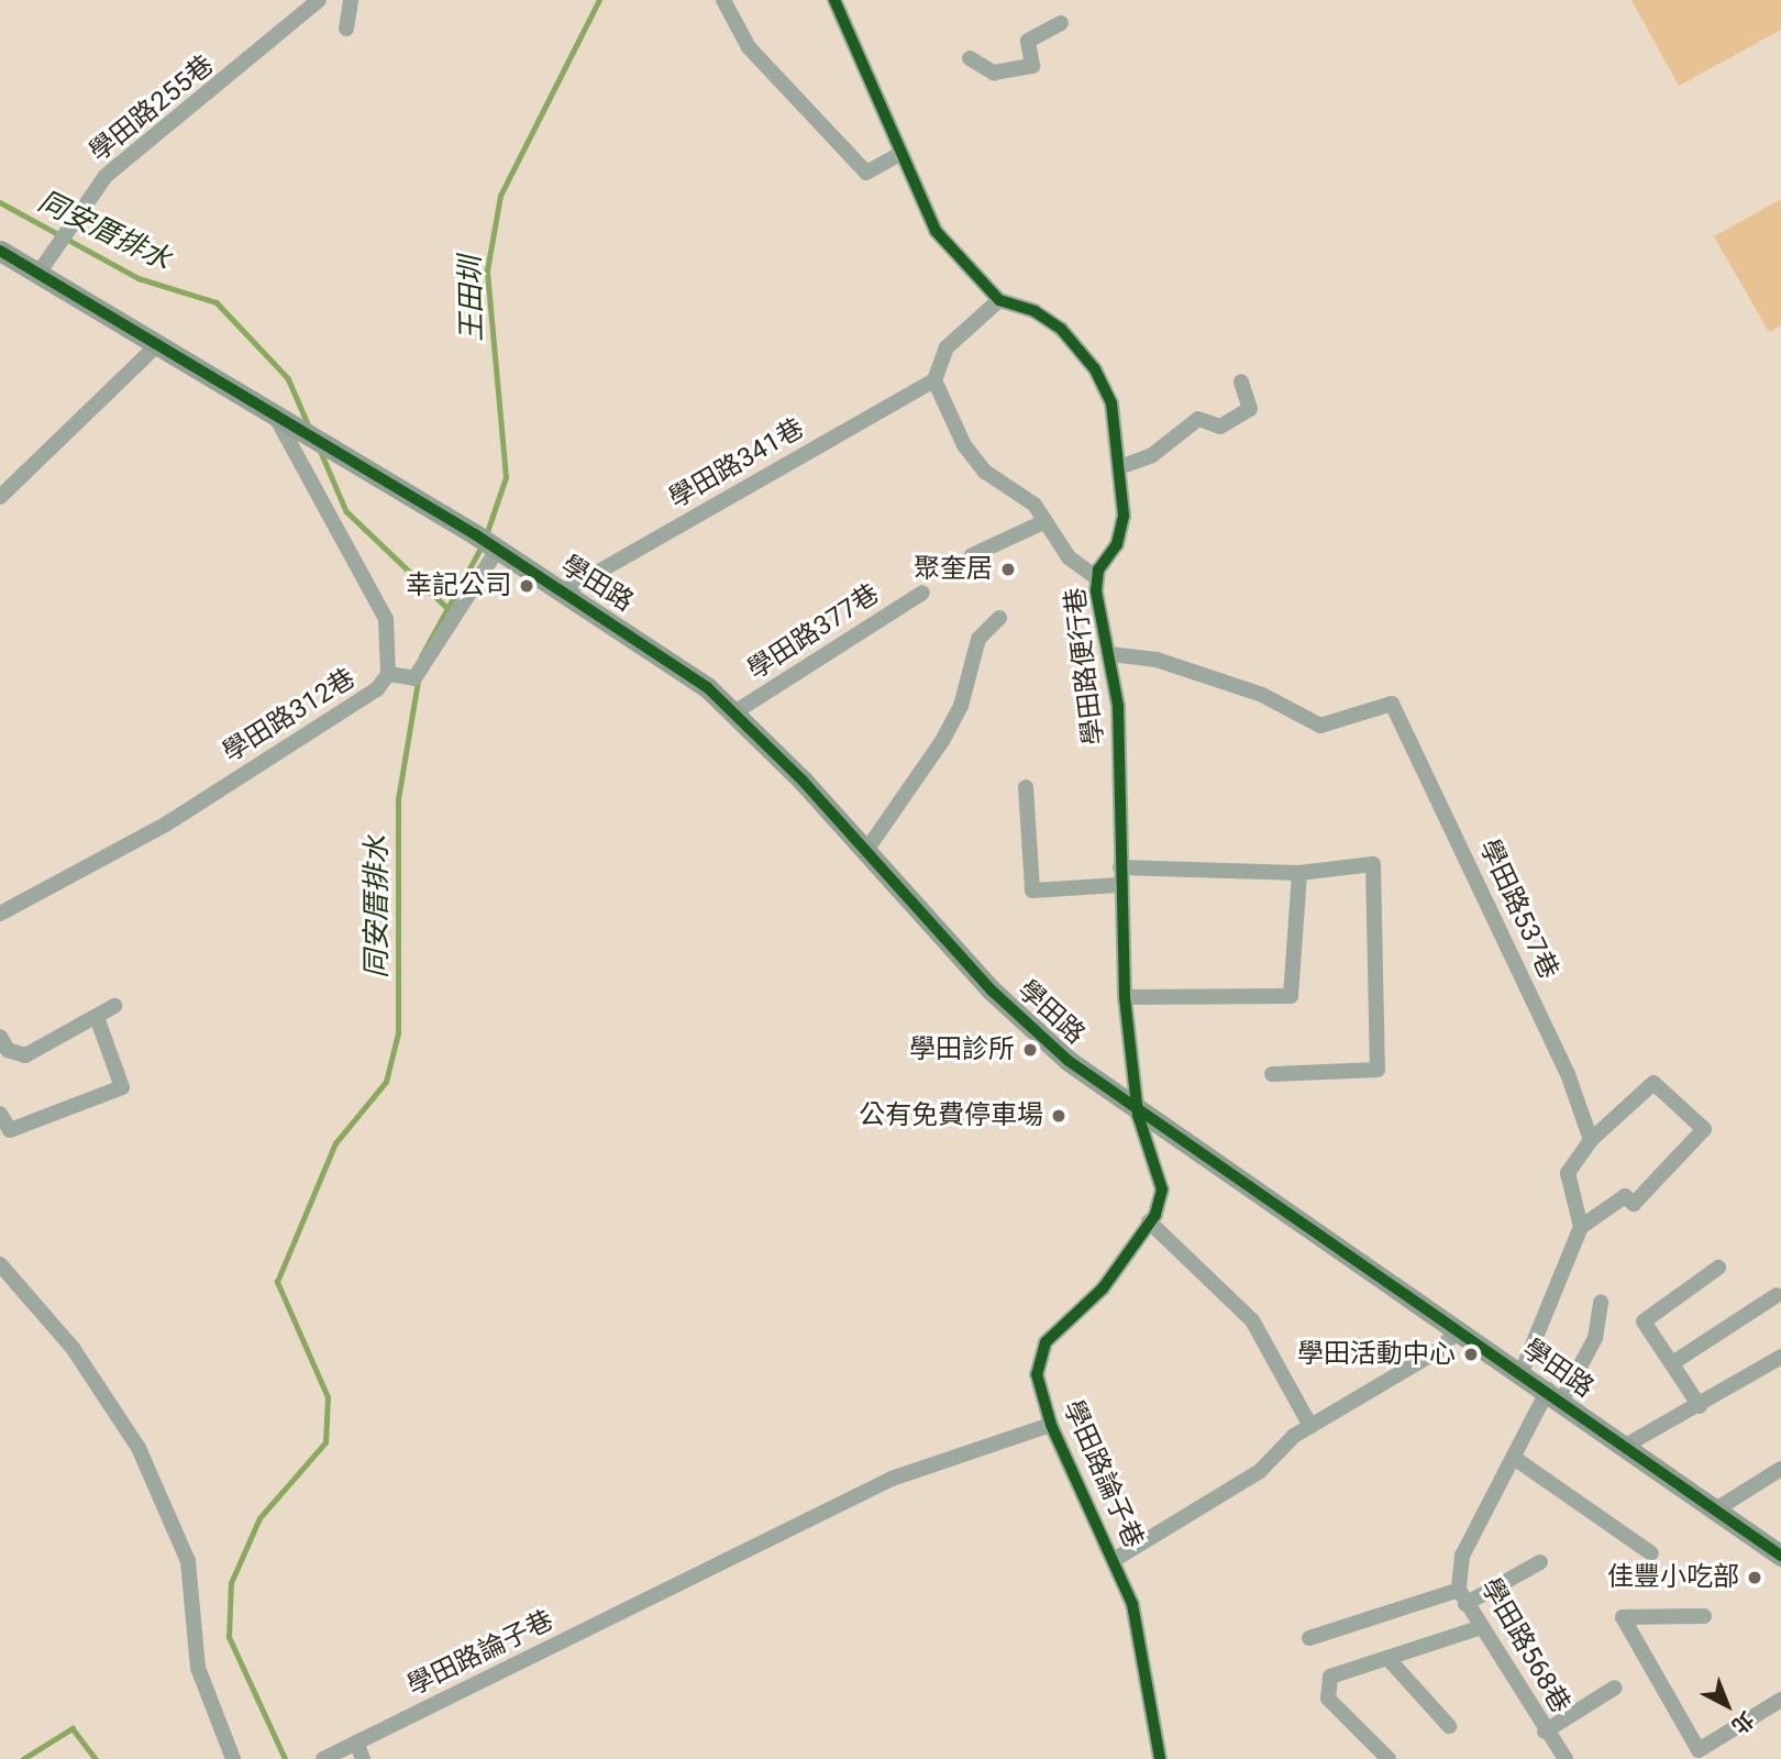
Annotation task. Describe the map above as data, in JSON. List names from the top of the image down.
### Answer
{
  "streets": {
    "main road": ["學田路"],
    "street": [
      "學田路255巷",
      "學田路341巷",
      "學田路377巷",
      "學田路便行巷",
      "學田路312巷",
      "學田路537巷",
      "學田路論子巷",
      "學田路568巷"
    ]
  },
  "crossings": [
    ["學田路341巷", "學田路"],
    ["學田路", "學田路377巷"],
    ["學田路", "學田路便行巷"],
    ["學田路", "學田路312巷"],
    ["學田路", "學田路論子巷"],
    ["學田路", "學田路568巷"],
    ["學田路便行巷", "學田路537巷"],
    ["學田路便行巷", "學田路論子巷"]
  ],
  "water": ["同安厝排水", "王田圳"],
  "places": [
    "聚奎居",
    "幸記公司",
    "學田診所",
    "公有免費停車場",
    "學田活動中心",
    "佳豐小吃部"
  ],
  "north": "bottom right"
}
